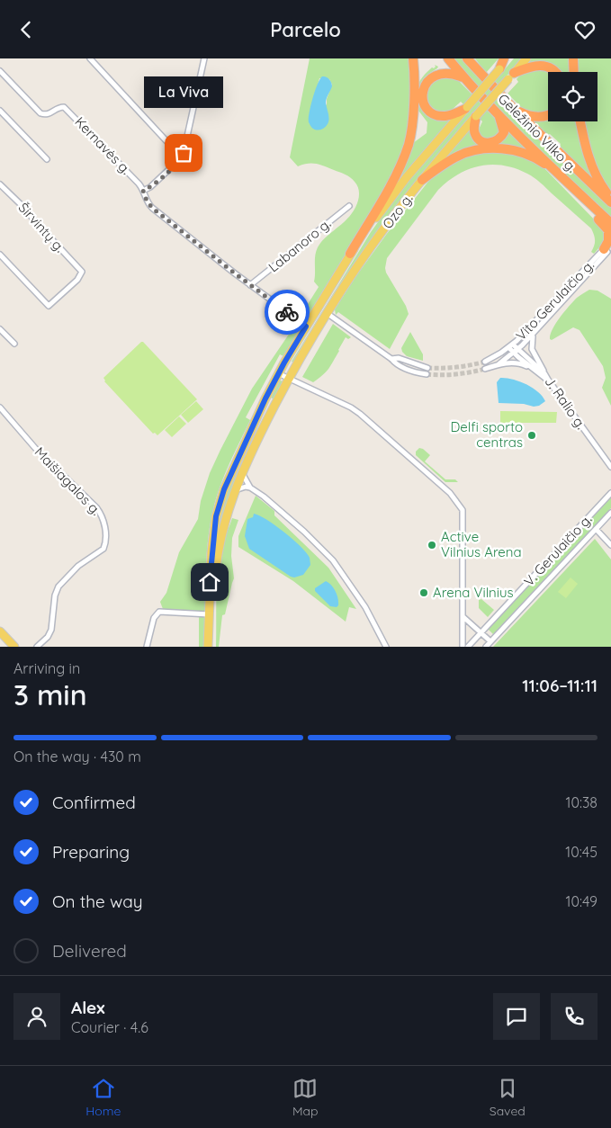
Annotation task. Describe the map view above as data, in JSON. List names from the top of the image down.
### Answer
{
  "streets": {
    "highway": ["Geležinio Vilko g."],
    "main road": ["Ozo g."],
    "street": [
      "Kernavės g.",
      "Širvintų g.",
      "Labanoro g.",
      "Vito Gerulaičio g.",
      "J. Ralio g.",
      "Maišiagalos g.",
      "V. Gerulaičio g."
    ]
  },
  "crossings": [
    ["Kernavės g.", "Ozo g."],
    ["Kernavės g.", "Labanoro g."],
    ["Vito Gerulaičio g.", "J. Ralio g."]
  ],
  "places": [
    "La Viva",
    "Delfi sporto centras",
    "Active Vilnius Arena",
    "Arena Vilnius"
  ],
  "page": {
    "header": "Parcelo",
    "bubble": "La Viva",
    "heading": ["3 min", "Arriving in", "11:06–11:11"],
    "panel": ["Alex", "Courier · 4.6"],
    "bar": "On the way · 430 m",
    "list": [
      ["Confirmed", "10:38"],
      ["Preparing", "10:45"],
      ["On the way", "10:49"],
      "Delivered"
    ],
    "tabs": ["Home", "Map", "Saved"]
  }
}
